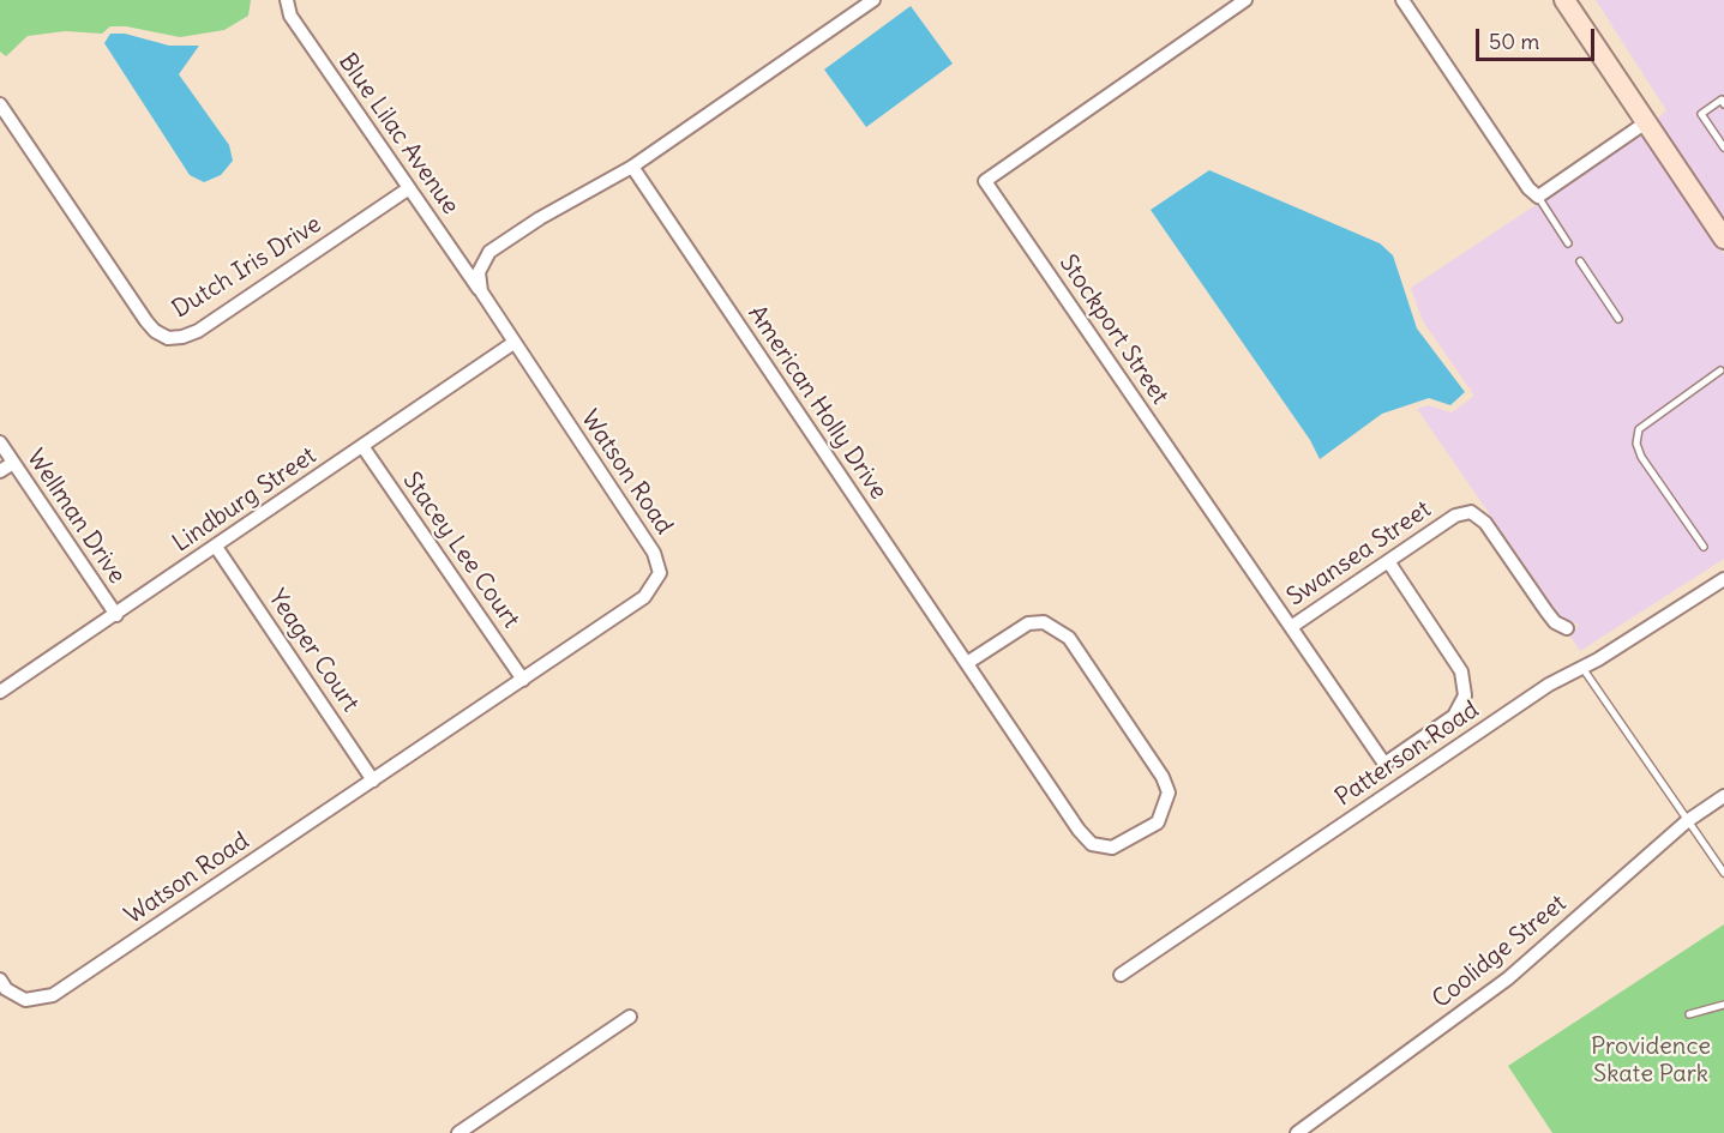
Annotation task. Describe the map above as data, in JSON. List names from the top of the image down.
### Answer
{
  "streets": {
    "street": [
      "Blue Lilac Avenue",
      "Dutch Iris Drive",
      "Stockport Street",
      "American Holly Drive",
      "Watson Road",
      "Lindburg Street",
      "Wellman Drive",
      "Stacey Lee Court",
      "Swansea Street",
      "Yeager Court",
      "Patterson Road",
      "Coolidge Street"
    ]
  },
  "crossings": [
    ["Blue Lilac Avenue", "Dutch Iris Drive"],
    ["Blue Lilac Avenue", "Watson Road"],
    ["Stockport Street", "Swansea Street"],
    ["Watson Road", "Lindburg Street"],
    ["Watson Road", "Stacey Lee Court"],
    ["Watson Road", "Yeager Court"],
    ["Lindburg Street", "Wellman Drive"],
    ["Lindburg Street", "Stacey Lee Court"],
    ["Lindburg Street", "Yeager Court"]
  ],
  "parks": ["Providence Skate Park"],
  "scale_bar": "50 m"
}
